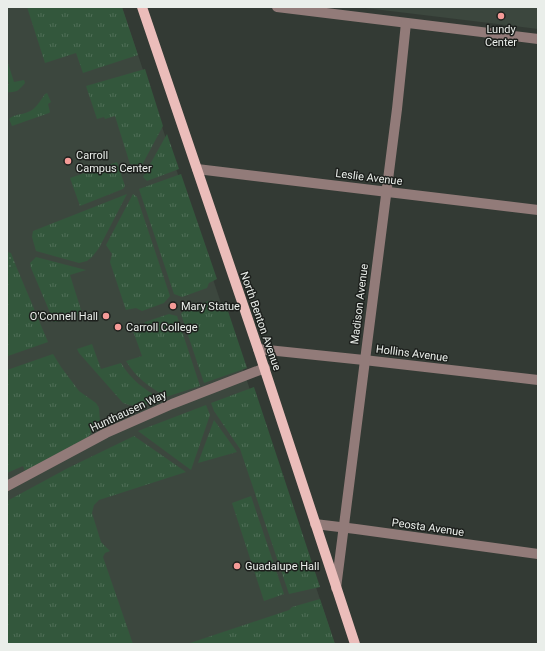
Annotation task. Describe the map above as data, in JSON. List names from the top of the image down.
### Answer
{
  "streets": {
    "main road": ["North Benton Avenue"],
    "street": [
      "Leslie Avenue",
      "Madison Avenue",
      "Hollins Avenue",
      "Hunthausen Way",
      "Peosta Avenue"
    ]
  },
  "crossings": [
    ["Leslie Avenue", "Madison Avenue"],
    ["Leslie Avenue", "North Benton Avenue"],
    ["Madison Avenue", "North Benton Avenue"],
    ["Madison Avenue", "Hollins Avenue"],
    ["Madison Avenue", "Peosta Avenue"],
    ["North Benton Avenue", "Hollins Avenue"],
    ["North Benton Avenue", "Hunthausen Way"],
    ["North Benton Avenue", "Peosta Avenue"]
  ],
  "places": [
    "Lundy Center",
    "Carroll Campus Center",
    "Mary Statue",
    "O'Connell Hall",
    "Carroll College",
    "Guadalupe Hall"
  ]
}
